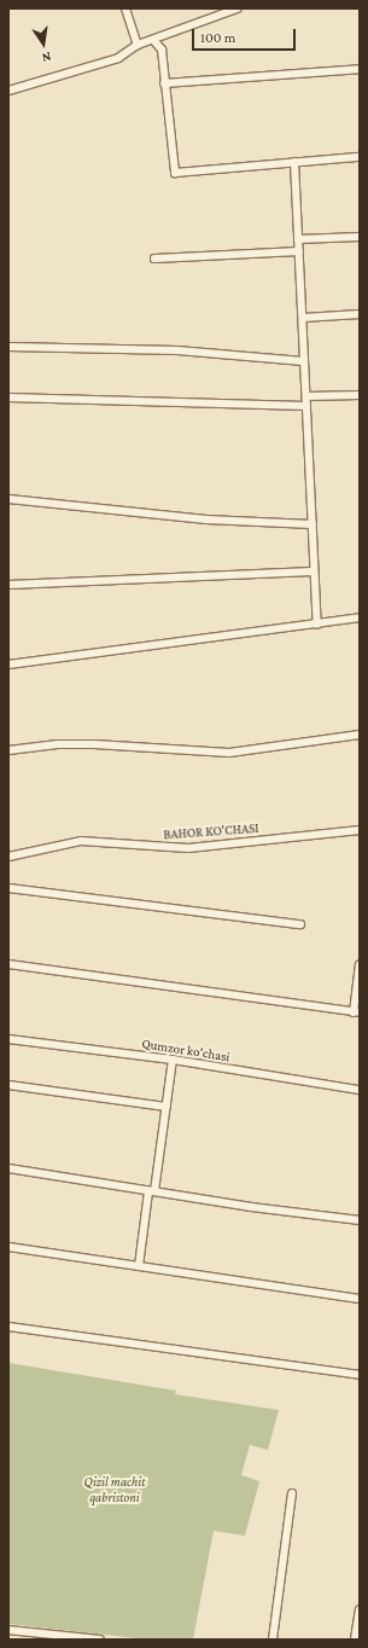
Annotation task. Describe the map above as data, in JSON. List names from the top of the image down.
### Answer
{
  "streets": {
    "street": ["BAHOR KO'CHASI", "Qumzor ko'chasi"]
  },
  "parks": ["Qizil machit qabristoni"],
  "scale_bar": "100 m",
  "north": "bottom"
}
